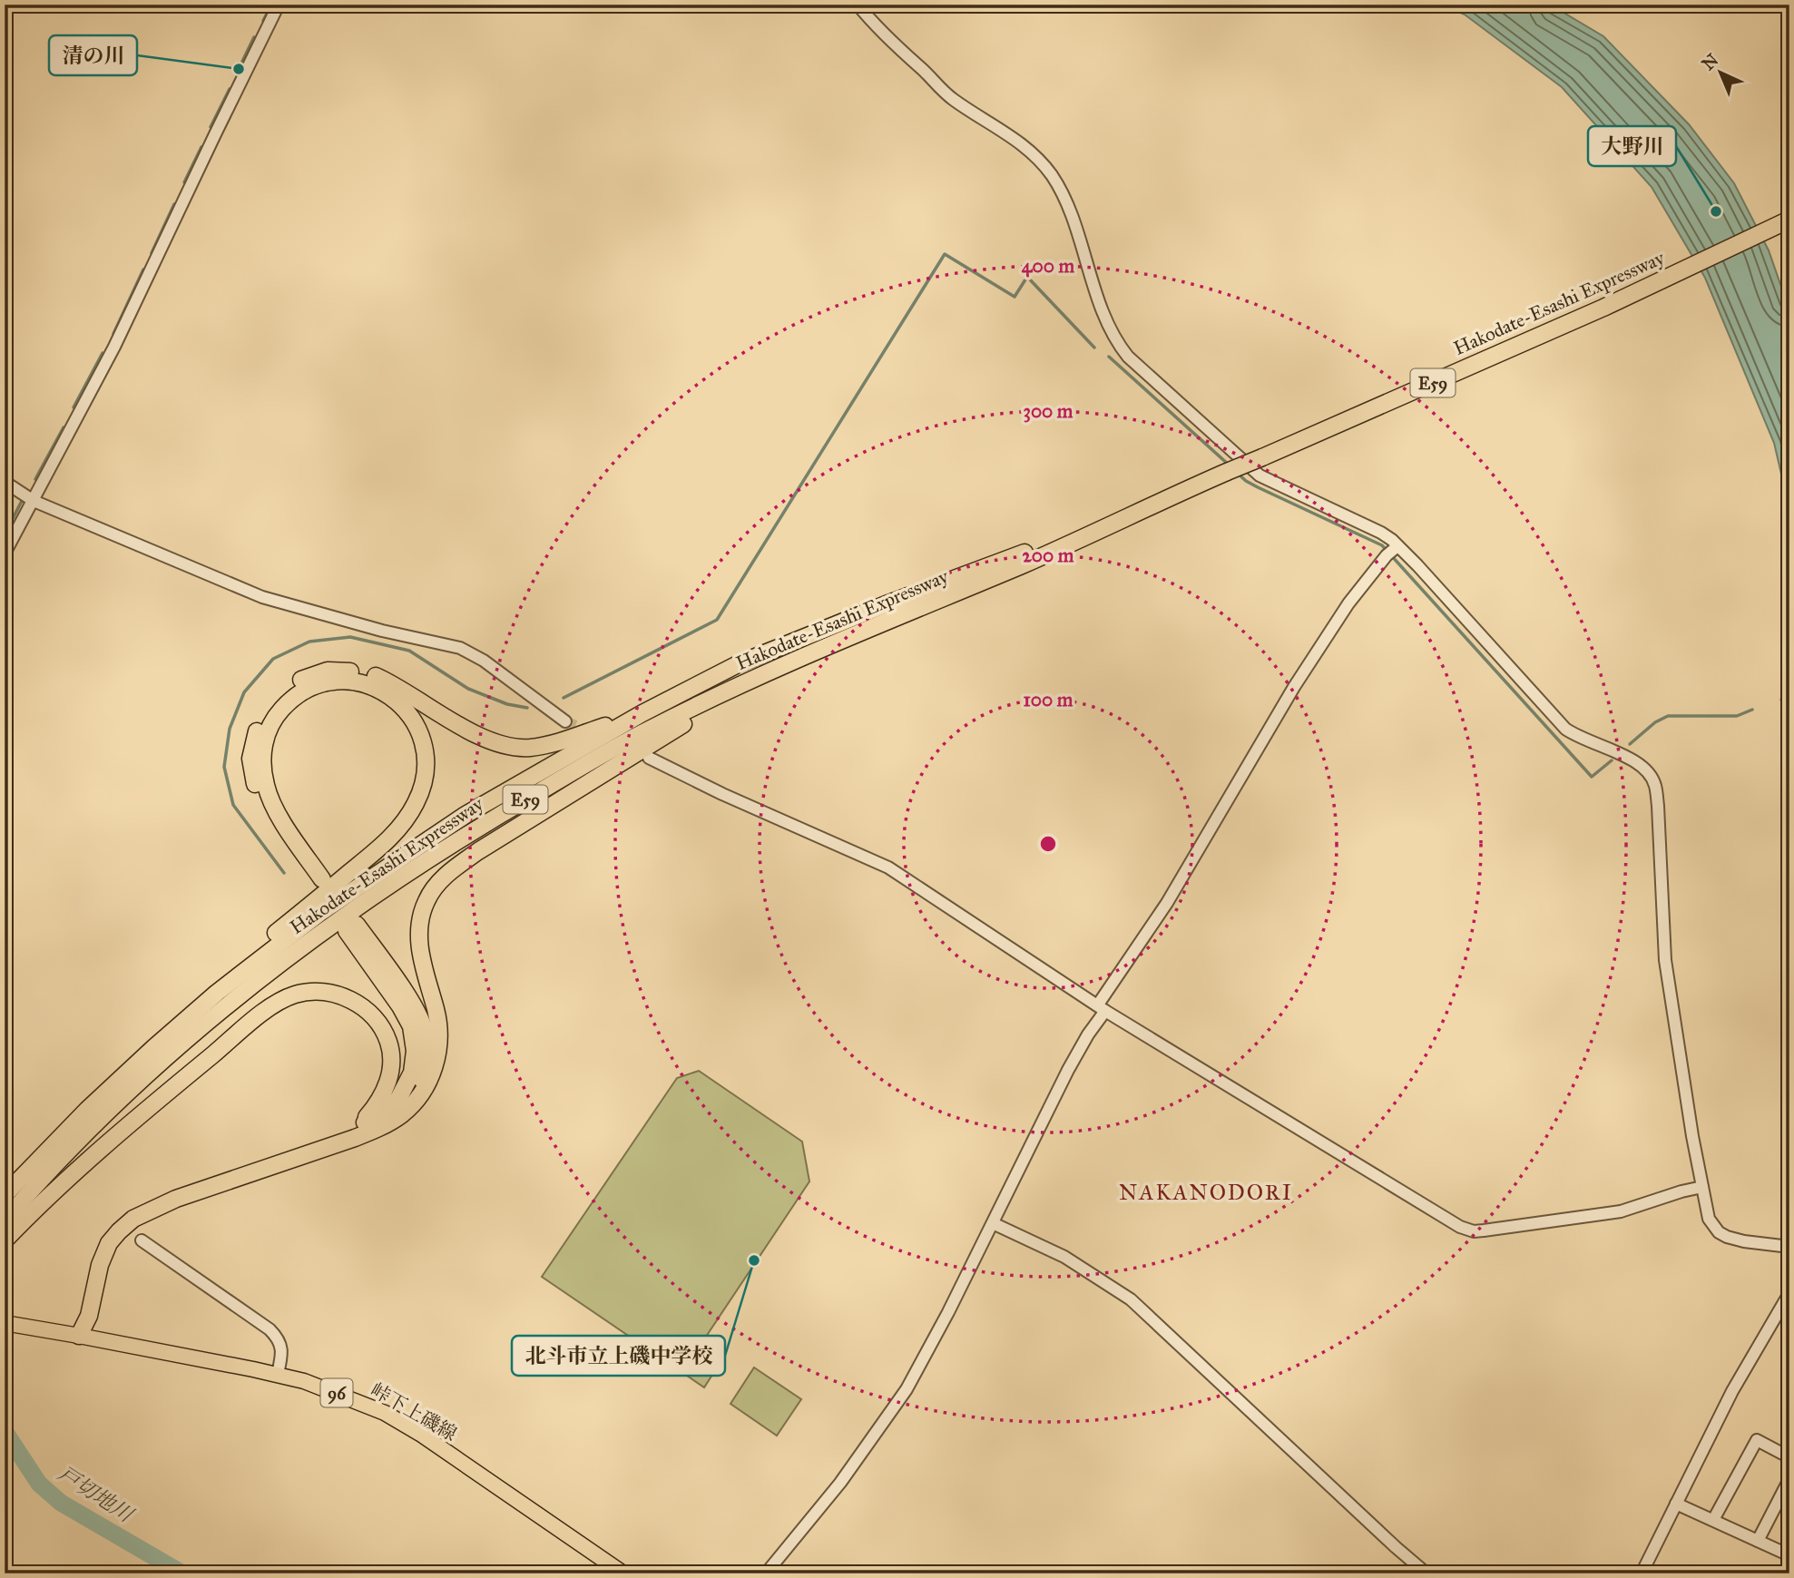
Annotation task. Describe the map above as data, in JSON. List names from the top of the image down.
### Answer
{
  "streets": {
    "highway": ["Hakodate-Esashi Expressway", "E59"],
    "main road": ["96", "峠下上磯線"]
  },
  "districts": ["NAKANODORI"],
  "water": ["戸切地川"],
  "places": ["清の川", "大野川", "北斗市立上磯中学校"],
  "north": "top left",
  "rings": [
    "400 m",
    "300 m",
    "200 m",
    "100 m"
  ]
}
